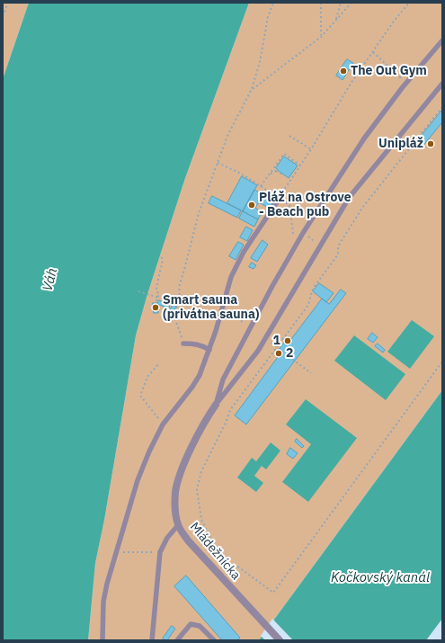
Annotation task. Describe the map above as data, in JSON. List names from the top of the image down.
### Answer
{
  "streets": {
    "street": ["Mládežnícka"]
  },
  "water": ["Váh", "Kočkovský kanál"],
  "places": [
    "The Out Gym",
    "Unipláž",
    "Pláž na Ostrove - Beach pub",
    "Smart sauna (privátna sauna)",
    "1",
    "2"
  ]
}
